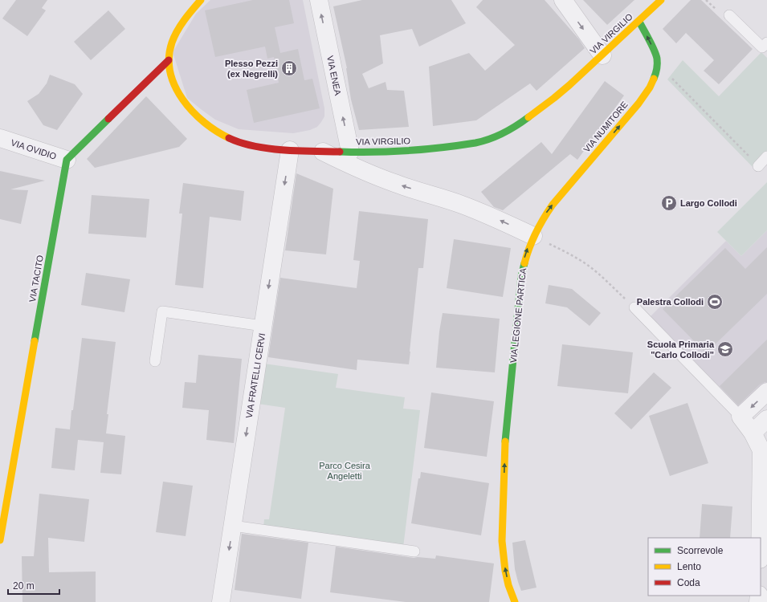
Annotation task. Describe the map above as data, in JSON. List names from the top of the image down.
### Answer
{
  "streets": {
    "street": [
      "VIA VIRGILIO",
      "VIA ENEA",
      "VIA NUMITORE",
      "VIA OVIDIO",
      "VIA TACITO",
      "VIA LEGIONE PARTICA",
      "VIA FRATELLI CERVI"
    ]
  },
  "crossings": [
    ["VIA VIRGILIO", "VIA ENEA"],
    ["VIA VIRGILIO", "VIA NUMITORE"],
    ["VIA VIRGILIO", "VIA FRATELLI CERVI"],
    ["VIA NUMITORE", "VIA LEGIONE PARTICA"],
    ["VIA OVIDIO", "VIA TACITO"]
  ],
  "one_way": [
    "VIA ENEA",
    "VIA NUMITORE",
    "VIA LEGIONE PARTICA",
    "VIA FRATELLI CERVI"
  ],
  "parks": ["Parco Cesira Angeletti"],
  "places": {
    "building": ["Plesso Pezzi (ex Negrelli)"],
    "parking": ["Largo Collodi"],
    "sports": ["Palestra Collodi"],
    "school or university": ["Scuola Primaria \"Carlo Collodi\""]
  },
  "legend": ["Scorrevole", "Lento", "Coda"],
  "scale_bar": "20 m"
}
